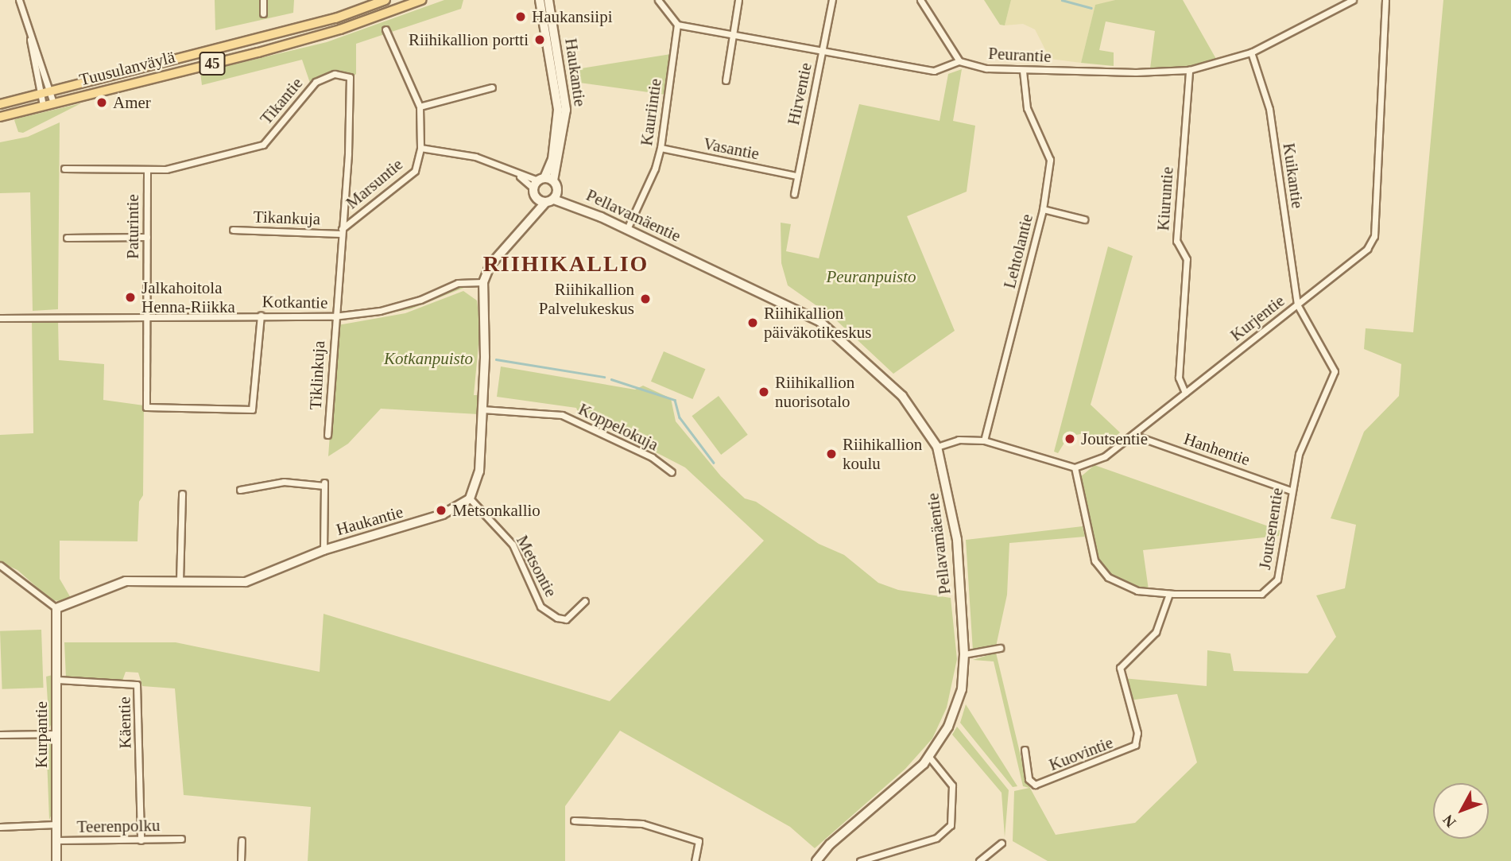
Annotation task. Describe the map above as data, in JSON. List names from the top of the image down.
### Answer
{
  "streets": {
    "main road": ["45", "Tuusulanväylä"],
    "street": [
      "Peurantie",
      "Haukantie",
      "Hirventie",
      "Tikantie",
      "Kauriintie",
      "Vasantie",
      "Kuikantie",
      "Marsuntie",
      "Kiuruntie",
      "Pellavamäentie",
      "Tikankuja",
      "Paturintie",
      "Lehtolantie",
      "Kotkantie",
      "Kurjentie",
      "Tiklinkuja",
      "Koppelokuja",
      "Hanhentie",
      "Joutsenentie",
      "Metsontie",
      "Käentie",
      "Kurpantie",
      "Kuovintie",
      "Teerenpolku"
    ]
  },
  "crossings": [
    ["Peurantie", "Kuikantie"],
    ["Peurantie", "Kiuruntie"],
    ["Peurantie", "Lehtolantie"],
    ["Haukantie", "Pellavamäentie"],
    ["Haukantie", "Metsontie"],
    ["Haukantie", "Kurpantie"],
    ["Hirventie", "Vasantie"],
    ["Tikantie", "Marsuntie"],
    ["Tikantie", "Tikankuja"],
    ["Tikantie", "Paturintie"],
    ["Tikantie", "Kotkantie"],
    ["Tikantie", "Tiklinkuja"],
    ["Kauriintie", "Vasantie"],
    ["Kauriintie", "Pellavamäentie"],
    ["Kuikantie", "Kurjentie"],
    ["Kuikantie", "Joutsenentie"],
    ["Marsuntie", "Tikankuja"],
    ["Kiuruntie", "Kurjentie"],
    ["Paturintie", "Kotkantie"],
    ["Kotkantie", "Tiklinkuja"],
    ["Kurjentie", "Hanhentie"],
    ["Kurjentie", "Joutsenentie"],
    ["Hanhentie", "Joutsenentie"],
    ["Joutsenentie", "Kuovintie"],
    ["Käentie", "Kurpantie"],
    ["Käentie", "Teerenpolku"],
    ["Kurpantie", "Teerenpolku"]
  ],
  "districts": ["RIIHIKALLIO"],
  "parks": ["Peuranpuisto", "Kotkanpuisto"],
  "places": [
    "Haukansiipi",
    "Riihikallion portti",
    "Amer",
    "Jalkahoitola Henna-Riikka",
    "Riihikallion Palvelukeskus",
    "Riihikallion päiväkotikeskus",
    "Riihikallion nuorisotalo",
    "Joutsentie",
    "Riihikallion koulu",
    "Metsonkallio"
  ],
  "north": "bottom left"
}
